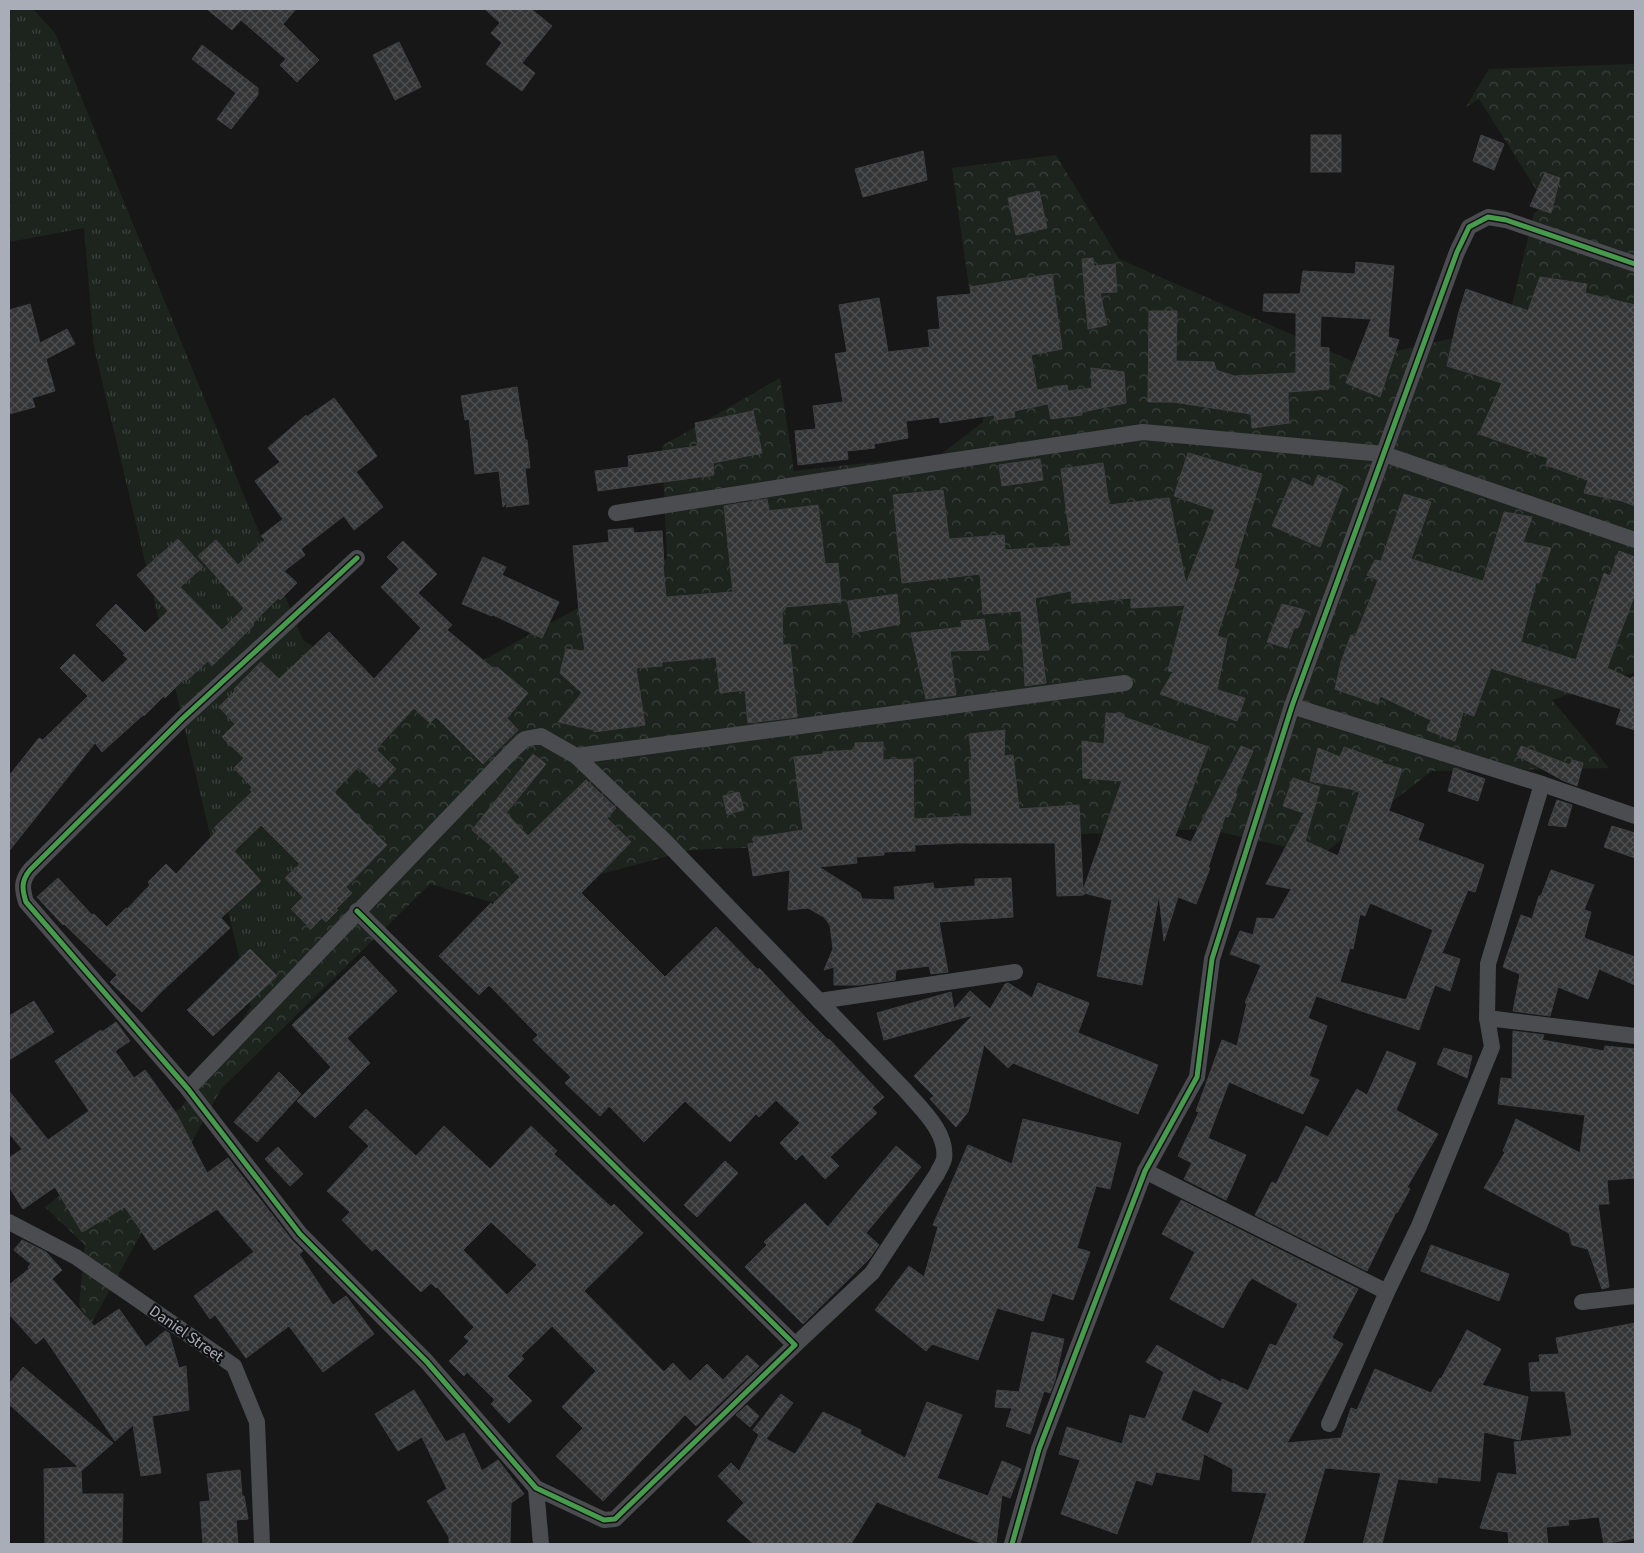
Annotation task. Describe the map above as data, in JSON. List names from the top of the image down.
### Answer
{
  "streets": {
    "street": ["Daniel Street"]
  }
}
